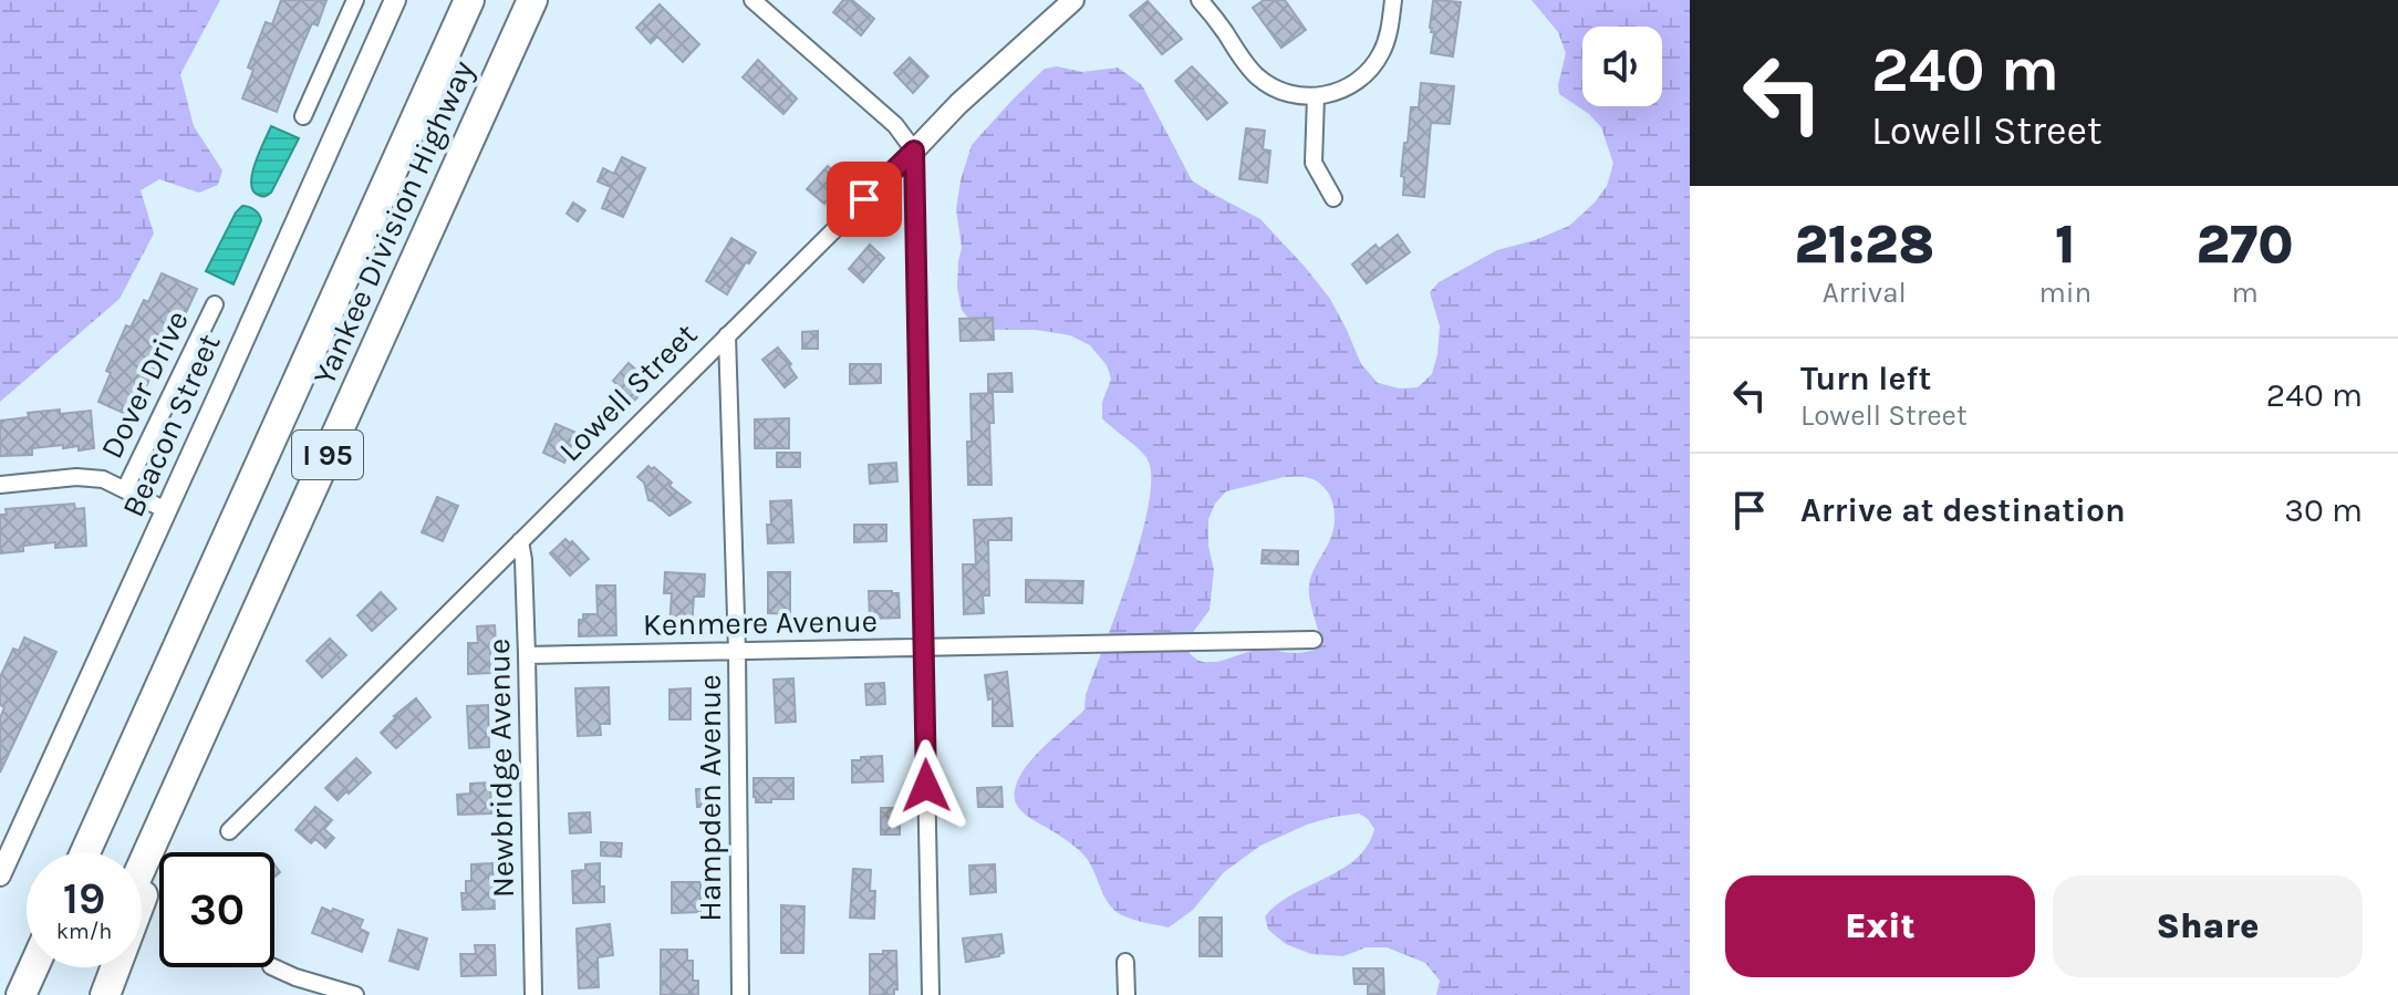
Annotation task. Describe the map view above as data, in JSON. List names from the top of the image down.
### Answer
{
  "streets": {
    "highway": ["Yankee Division Highway", "I 95"],
    "street": [
      "Dover Drive",
      "Lowell Street",
      "Beacon Street",
      "Kenmere Avenue",
      "Newbridge Avenue",
      "Hampden Avenue"
    ]
  },
  "crossings": [
    ["Dover Drive", "Beacon Street"],
    ["Lowell Street", "Newbridge Avenue"],
    ["Lowell Street", "Hampden Avenue"],
    ["Kenmere Avenue", "Newbridge Avenue"],
    ["Kenmere Avenue", "Hampden Avenue"]
  ],
  "page": {
    "turn": ["240 m", "Lowell Street"],
    "eta": [
      "21:28",
      "Arrival",
      "1",
      "min",
      "270",
      "m"
    ],
    "list": [
      {
        "name": "Turn left",
        "note": "Lowell Street",
        "value": "240 m"
      },
      {
        "name": "Arrive at destination",
        "value": "30 m"
      }
    ],
    "speed": "19 km/h",
    "limit": "30",
    "buttons": ["Exit", "Share"]
  }
}
